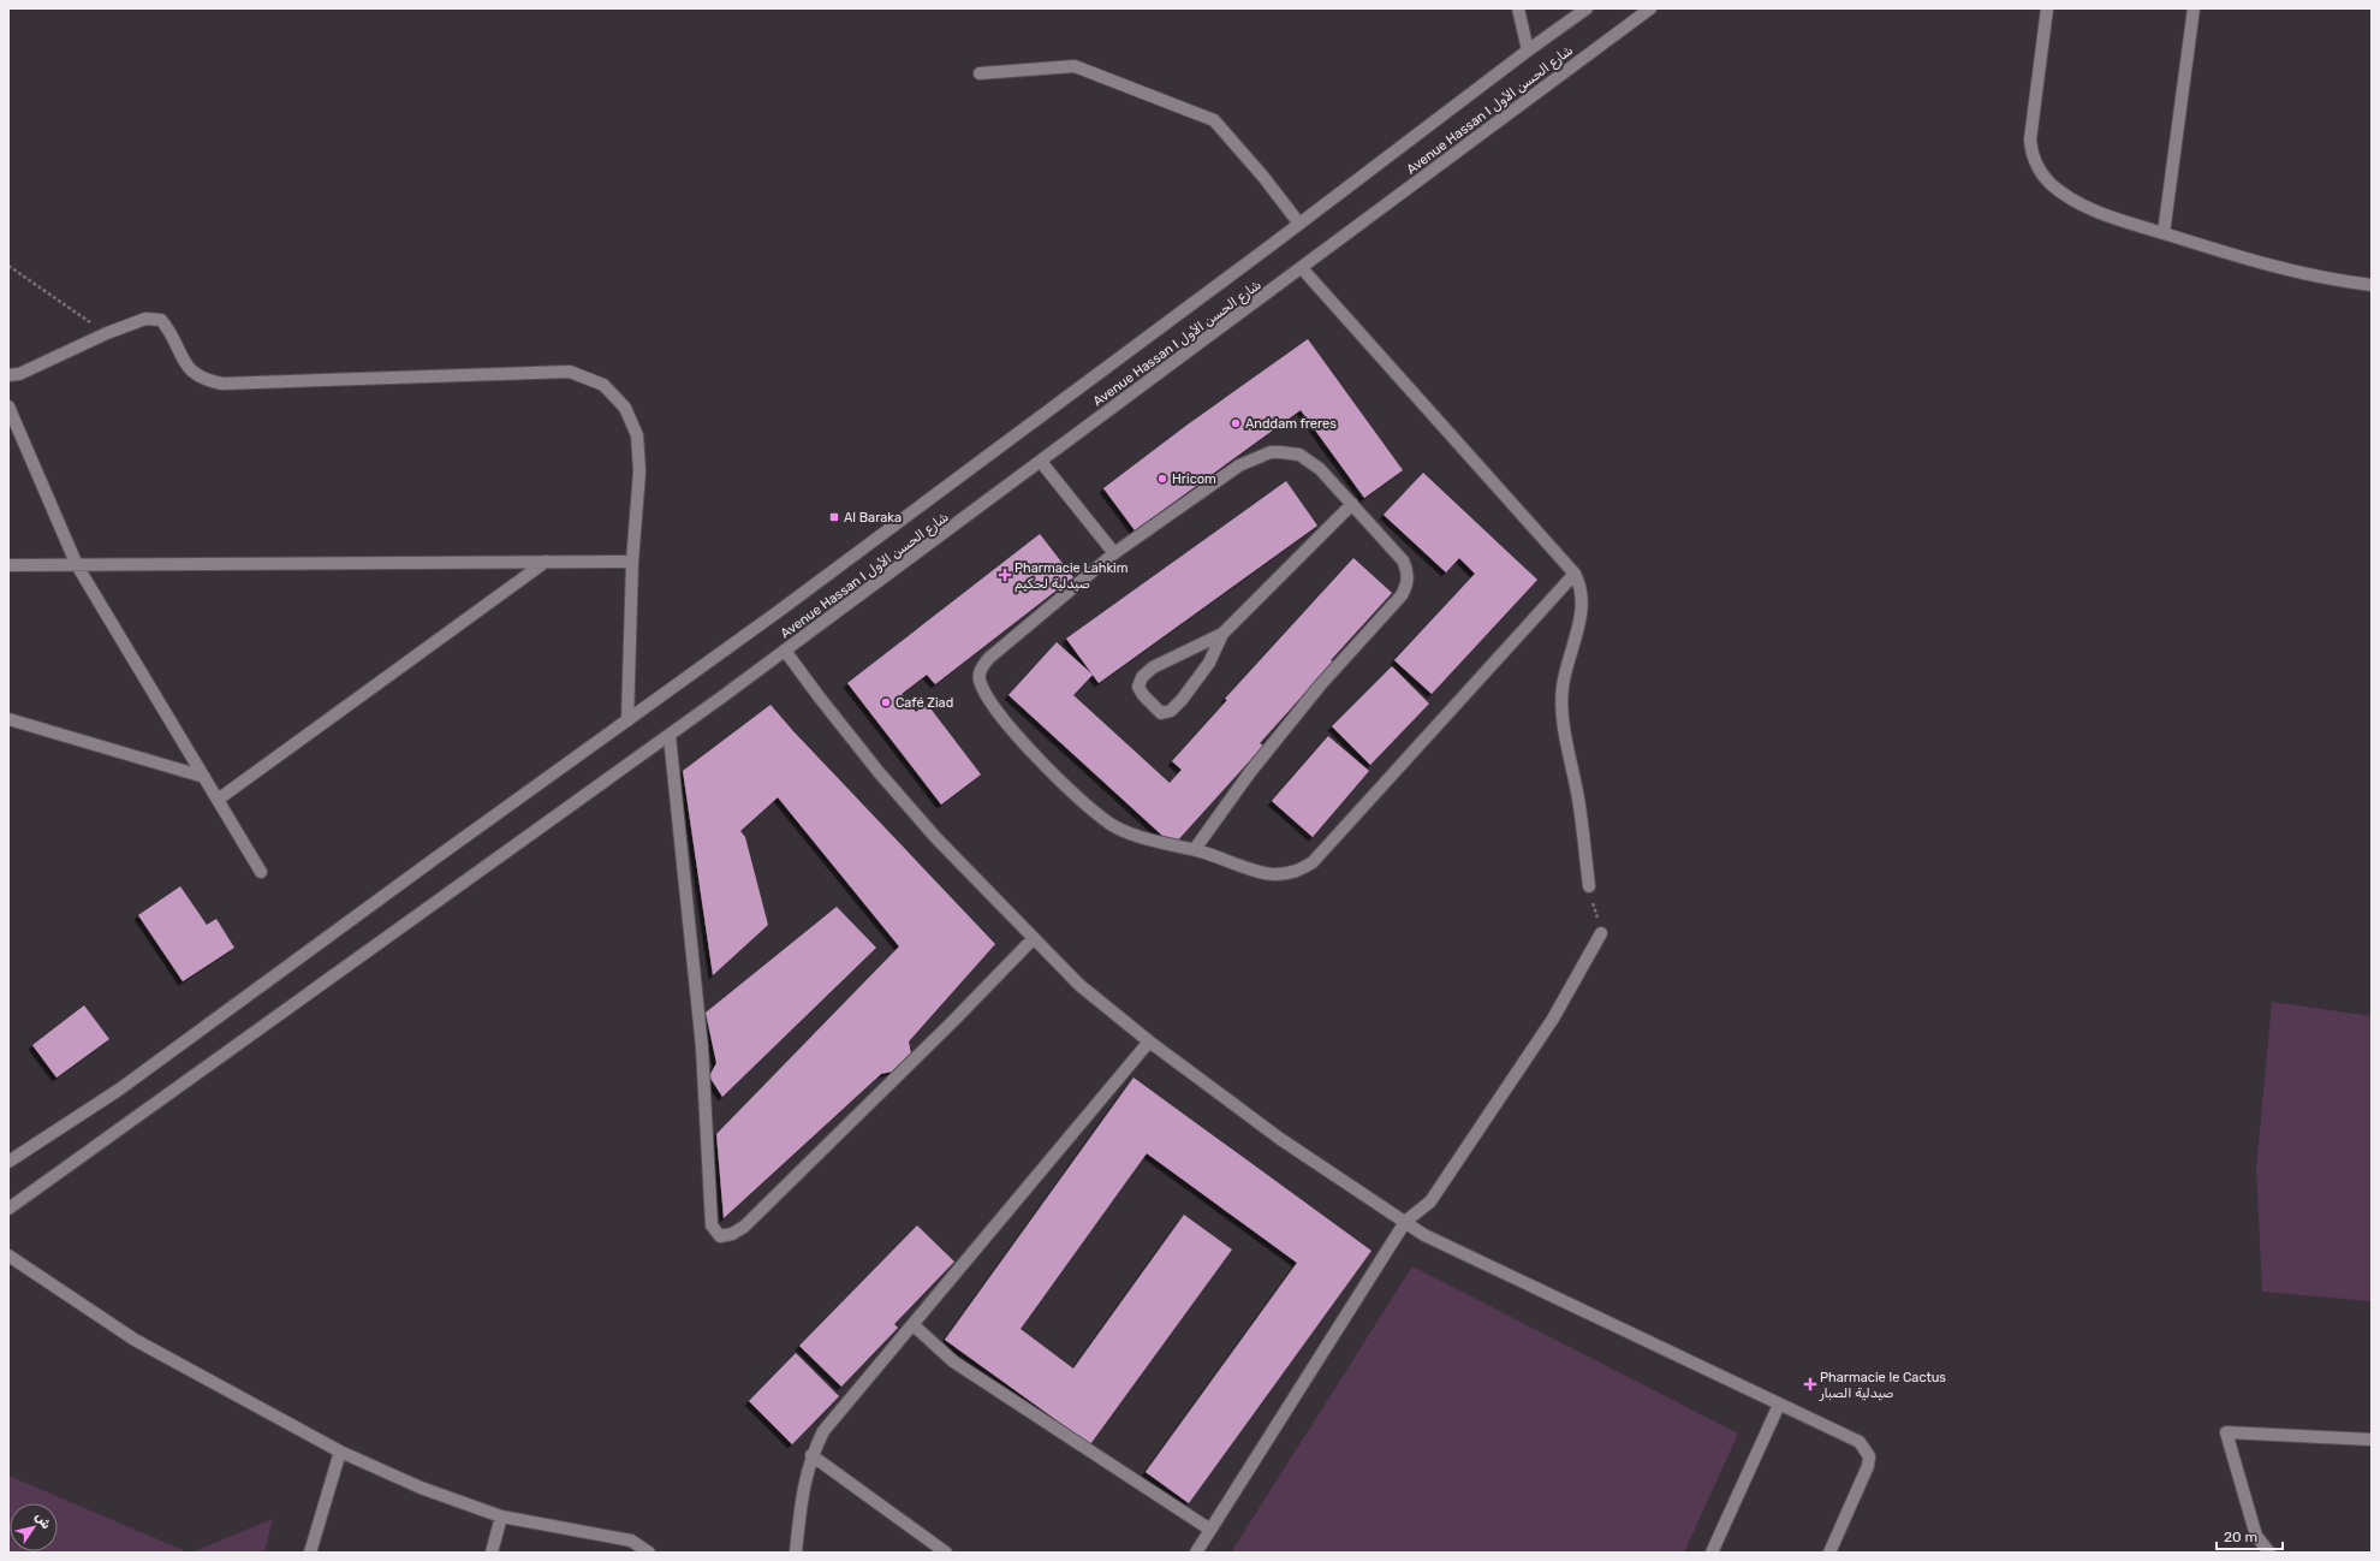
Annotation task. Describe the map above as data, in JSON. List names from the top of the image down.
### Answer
{
  "streets": {
    "street": ["Avenue Hassan I شارع الحسن الأول"]
  },
  "places": {
    "other": ["Anddam freres", "Hricom", "Café Ziad"],
    "transit": ["Al Baraka"],
    "health": ["Pharmacie Lahkim صيدلية لحكيم", "Pharmacie le Cactus صيدلية الصبار"]
  },
  "scale_bar": "20 m",
  "north": "top right"
}
